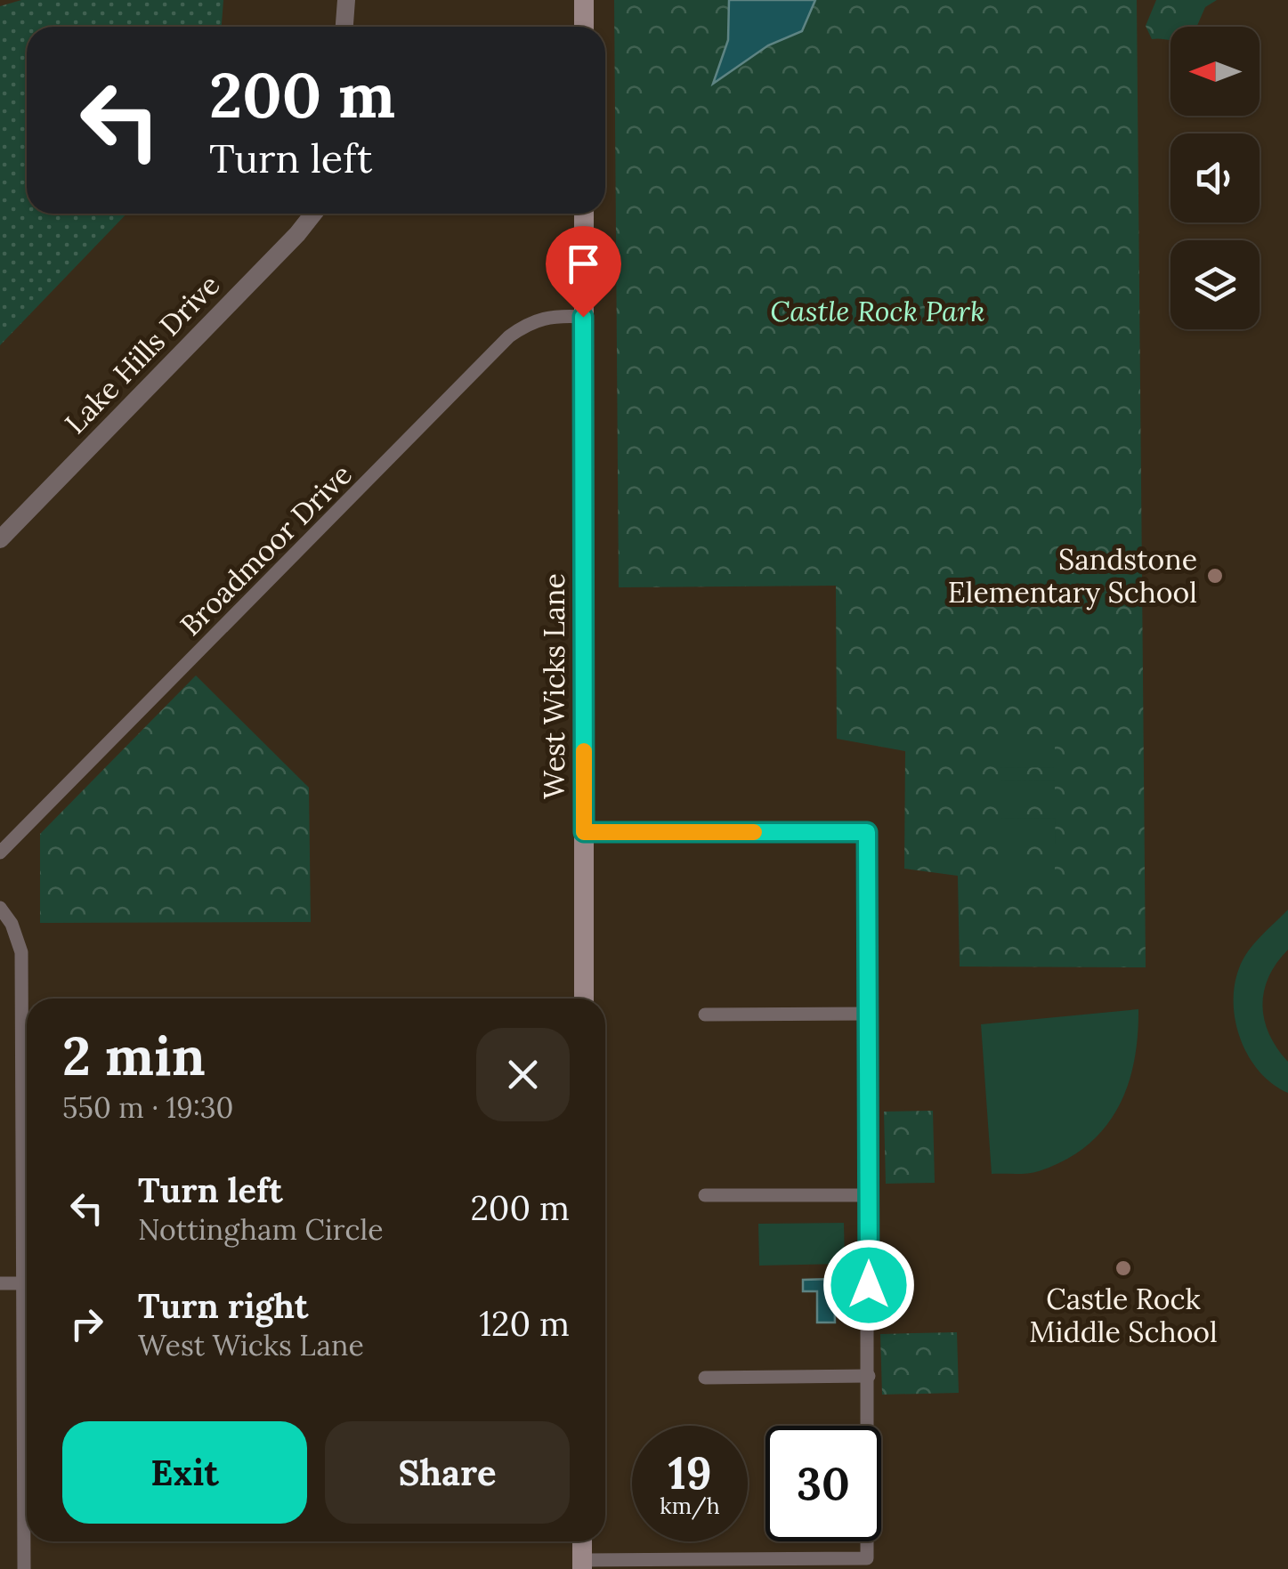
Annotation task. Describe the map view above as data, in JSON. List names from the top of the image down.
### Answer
{
  "streets": {
    "main road": ["West Wicks Lane"],
    "street": ["Lake Hills Drive", "Broadmoor Drive"]
  },
  "crossings": [
    ["Broadmoor Drive", "West Wicks Lane"]
  ],
  "parks": ["Castle Rock Park"],
  "places": ["Sandstone Elementary School", "Castle Rock Middle School"],
  "north": "left",
  "page": {
    "turn": ["200 m", "Turn left"],
    "heading": ["2 min", "550 m · 19:30"],
    "list": [
      {
        "name": "Turn left",
        "note": "Nottingham Circle",
        "value": "200 m"
      },
      {
        "name": "Turn right",
        "note": "West Wicks Lane",
        "value": "120 m"
      }
    ],
    "buttons": ["Exit", "Share"],
    "speed": "19 km/h",
    "limit": "30"
  }
}
